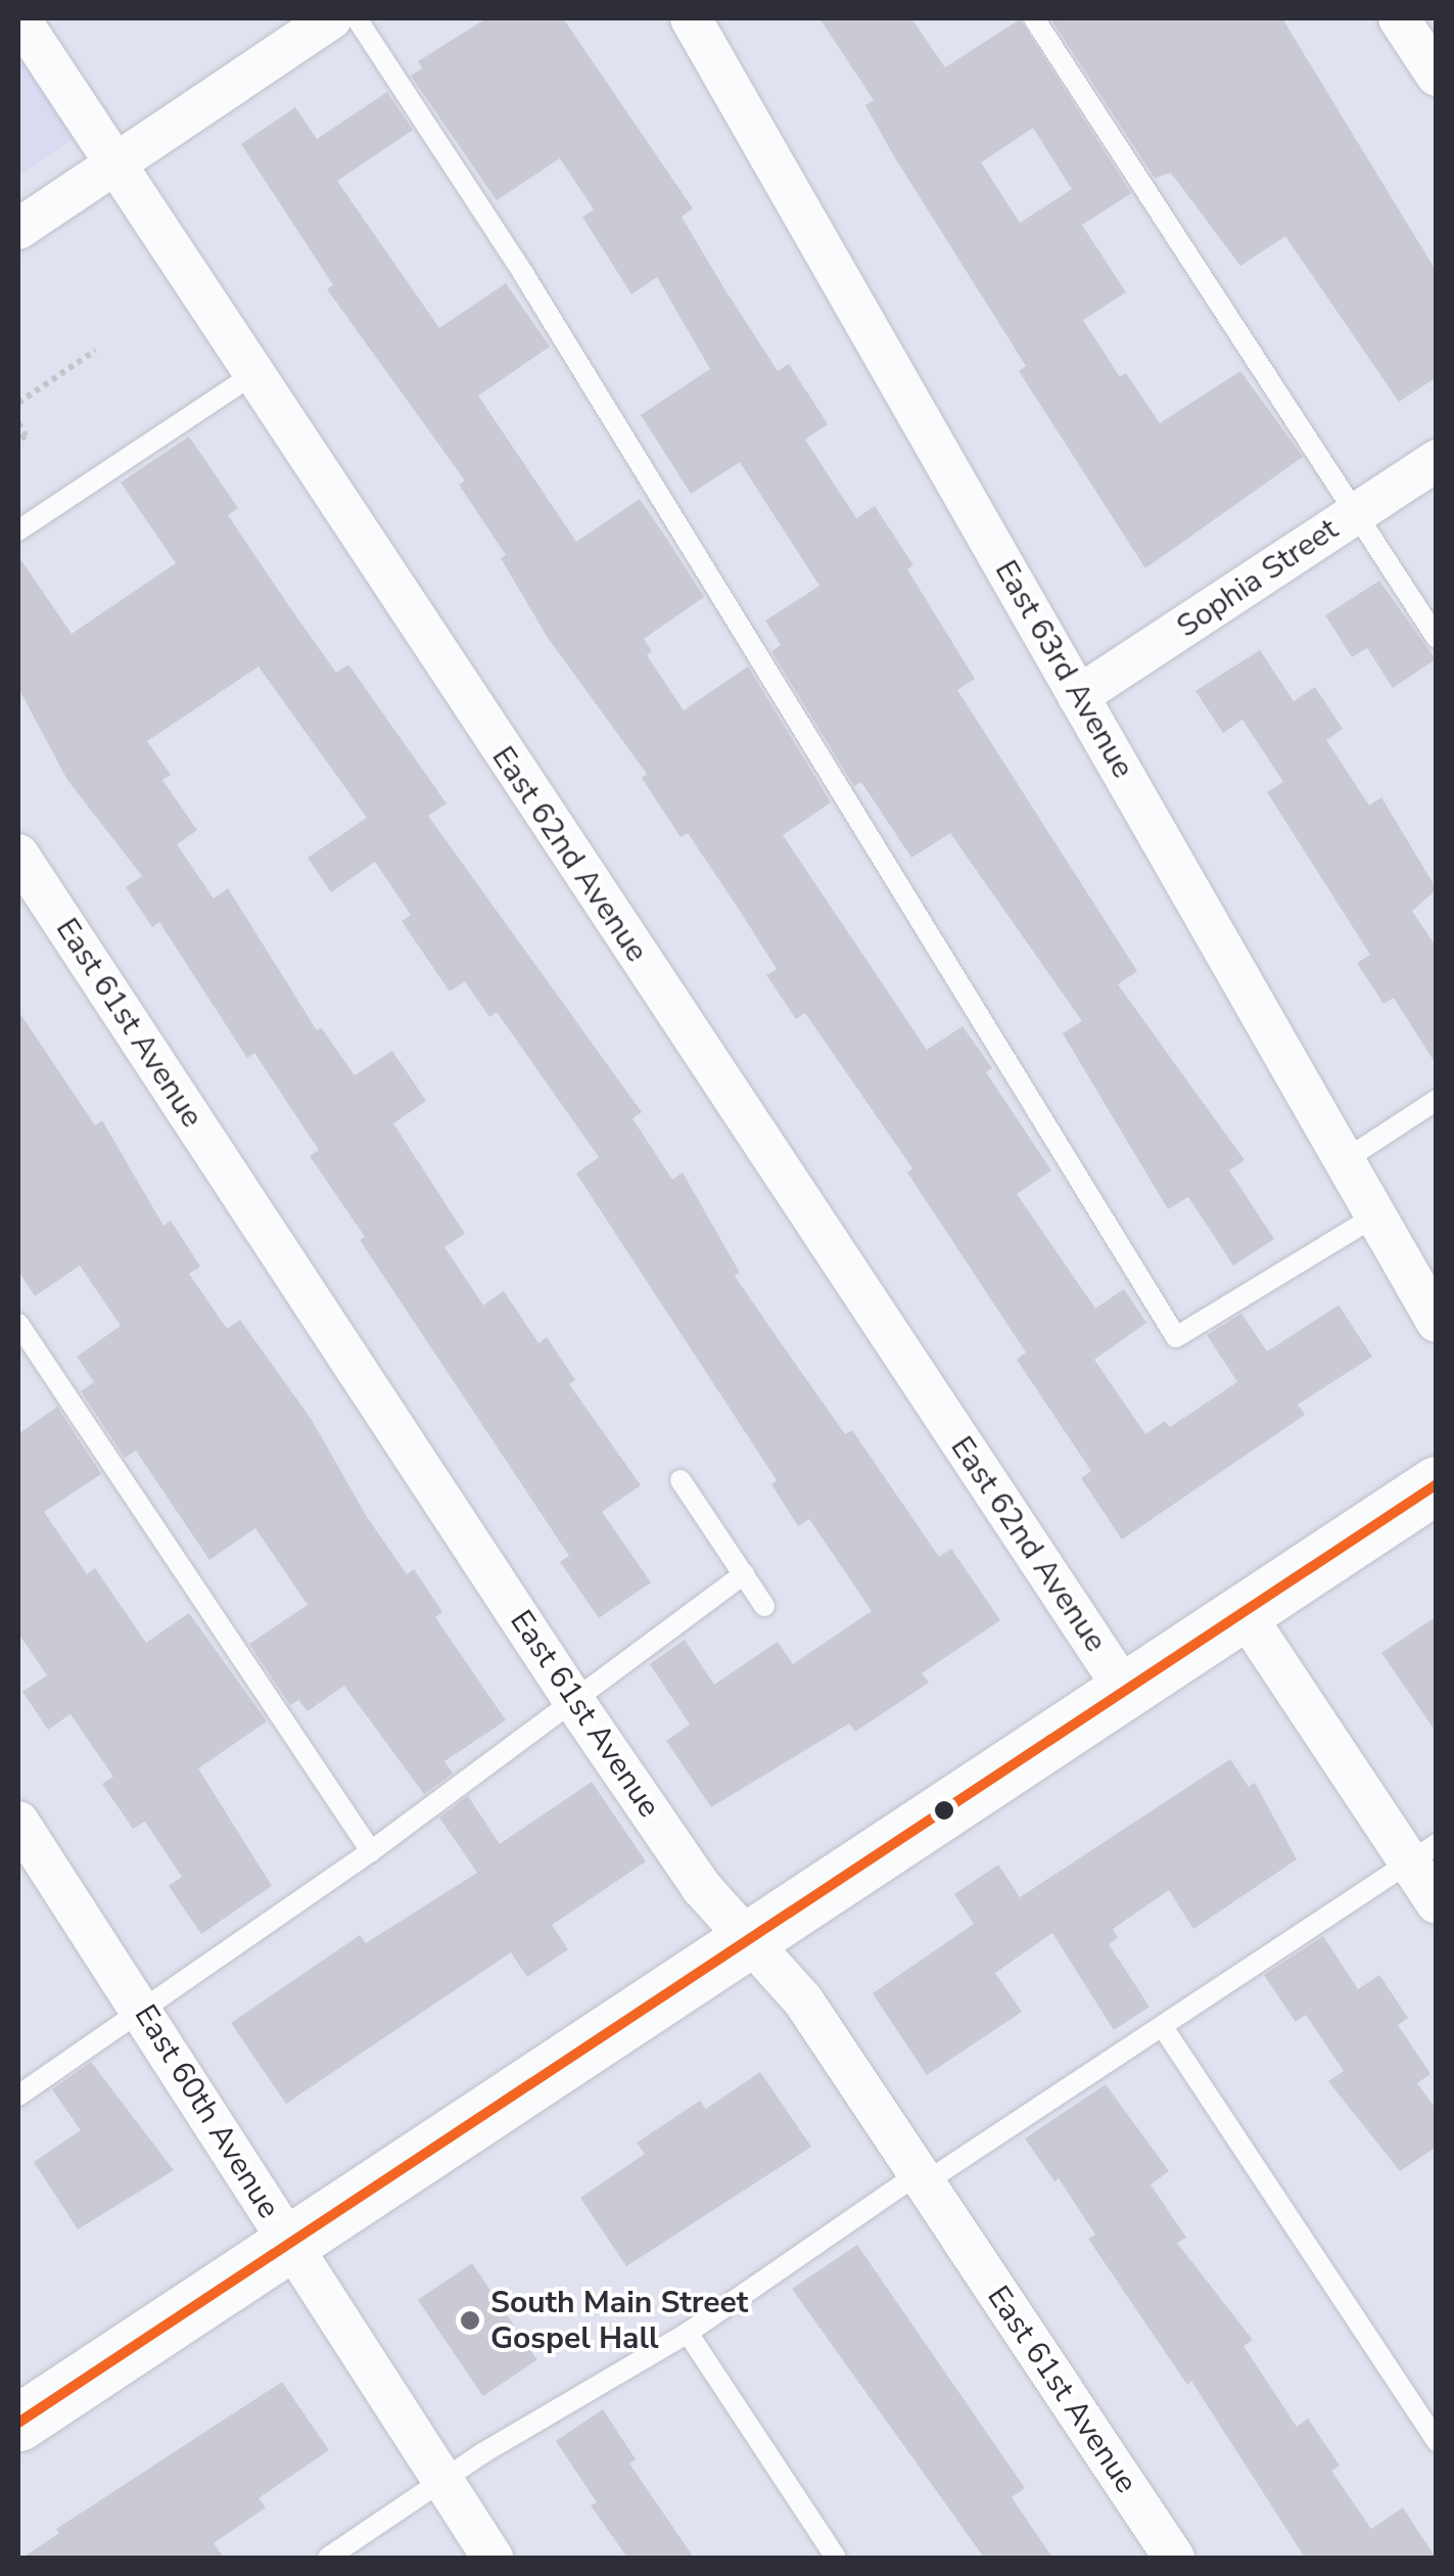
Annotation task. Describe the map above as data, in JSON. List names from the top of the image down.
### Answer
{
  "streets": {
    "street": [
      "Sophia Street",
      "East 63rd Avenue",
      "East 62nd Avenue",
      "East 61st Avenue",
      "East 60th Avenue"
    ]
  },
  "crossings": [
    ["Sophia Street", "East 63rd Avenue"]
  ],
  "places": ["South Main Street Gospel Hall"]
}
